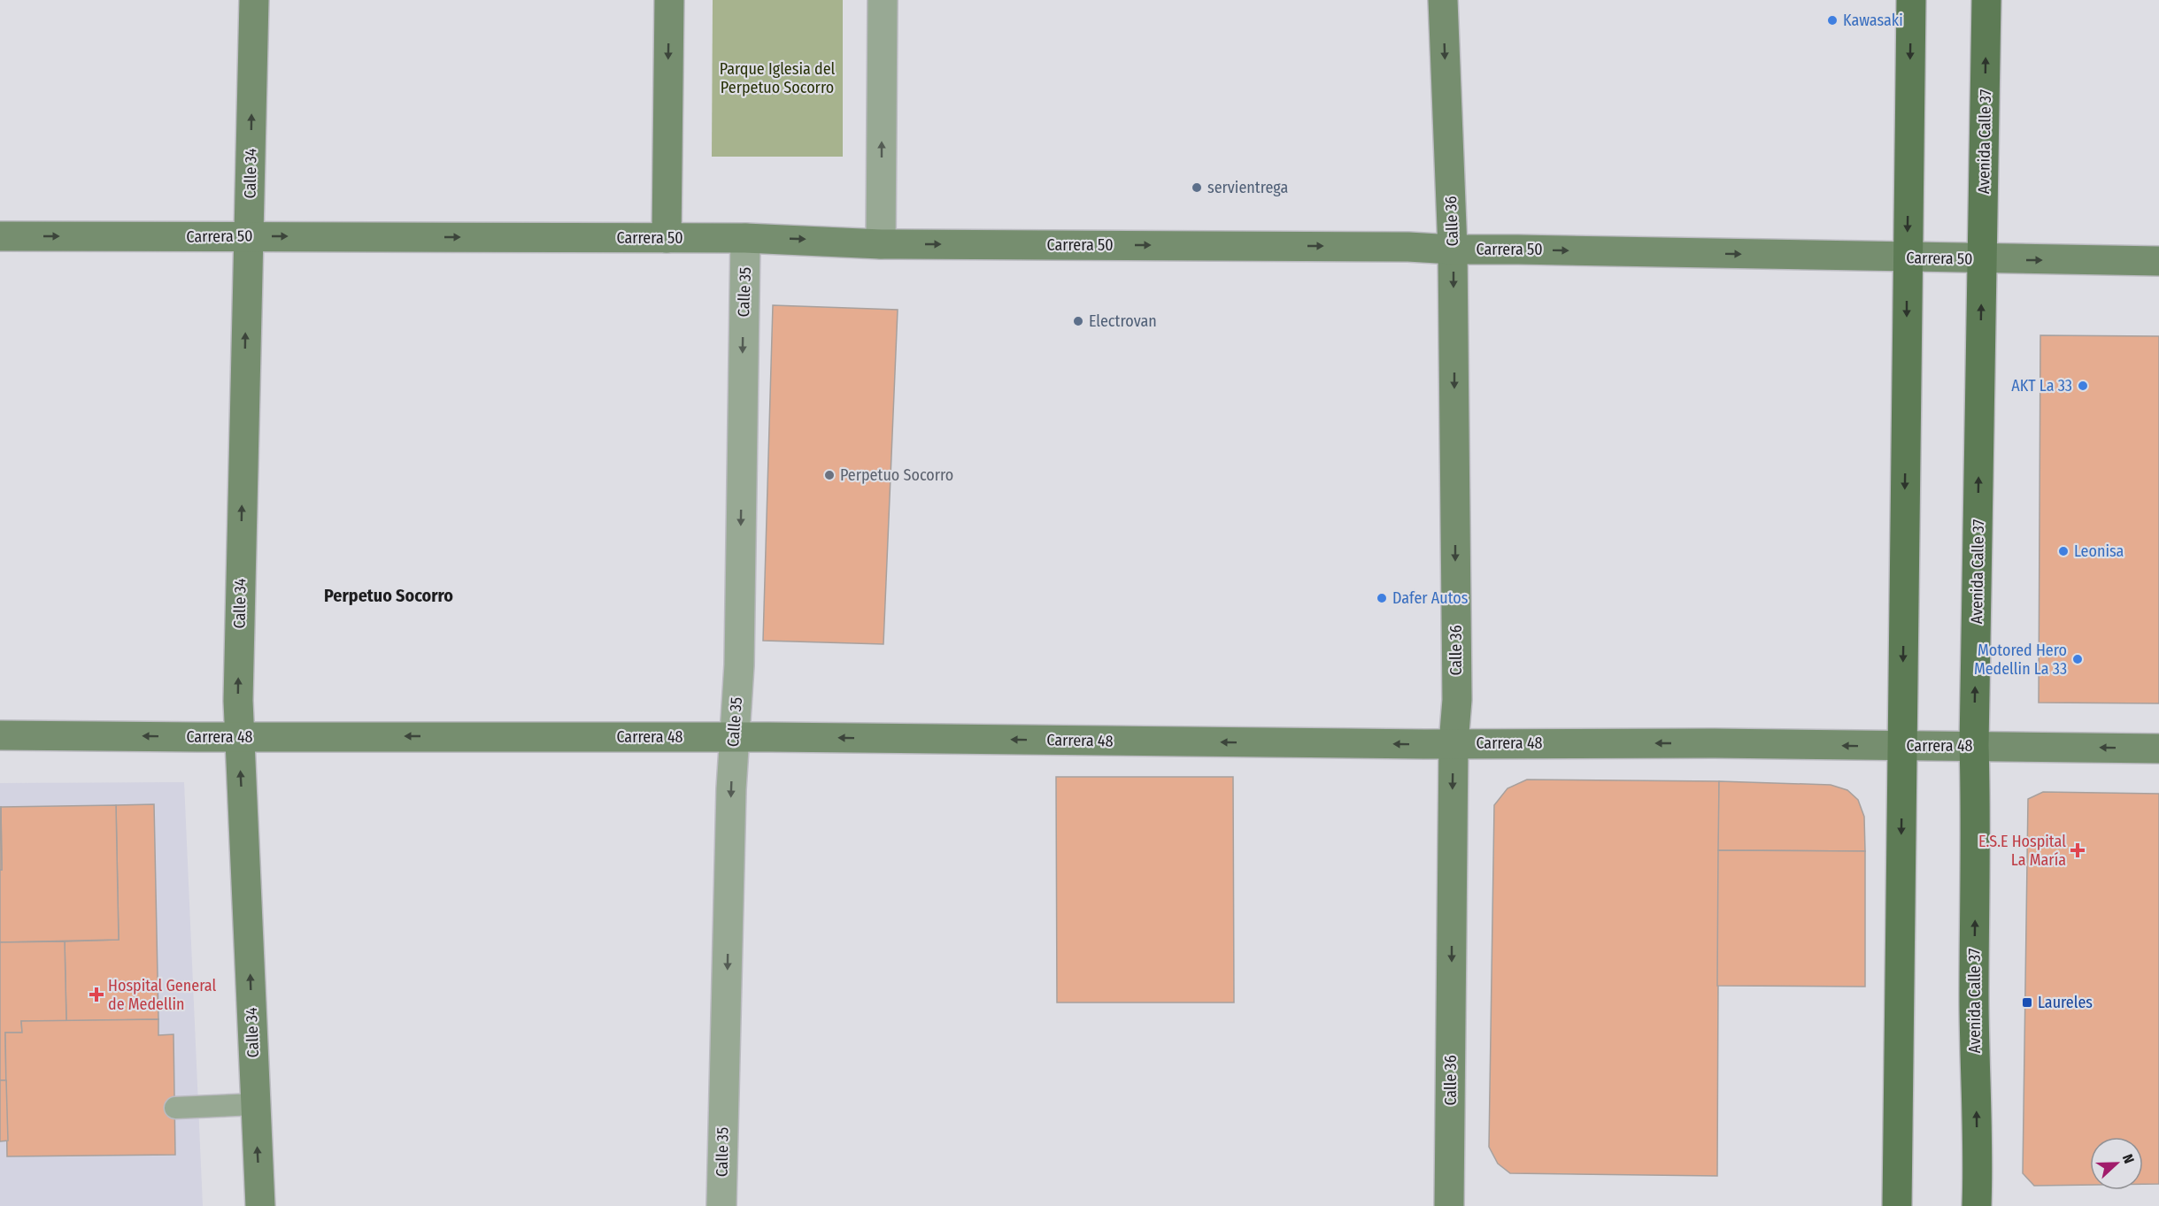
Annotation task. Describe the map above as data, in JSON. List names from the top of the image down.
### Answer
{
  "streets": {
    "main road": ["Avenida Calle 37"],
    "street": [
      "Calle 34",
      "Calle 36",
      "Carrera 50",
      "Calle 35",
      "Carrera 48"
    ]
  },
  "crossings": [
    ["Avenida Calle 37", "Carrera 50"],
    ["Avenida Calle 37", "Carrera 48"],
    ["Calle 34", "Carrera 50"],
    ["Calle 34", "Carrera 48"],
    ["Calle 36", "Carrera 50"],
    ["Calle 36", "Carrera 48"],
    ["Carrera 50", "Calle 35"],
    ["Calle 35", "Carrera 48"]
  ],
  "one_way": [
    "Calle 34",
    "Calle 36",
    "Carrera 50",
    "Calle 35",
    "Carrera 48"
  ],
  "districts": ["Perpetuo Socorro"],
  "parks": ["Parque Iglesia del Perpetuo Socorro"],
  "places": {
    "other": [
      "Kawasaki",
      "servientrega",
      "Electrovan",
      "AKT La 33",
      "Perpetuo Socorro",
      "Leonisa",
      "Dafer Autos",
      "Motored Hero Medellin La 33"
    ],
    "health": ["E.S.E Hospital La María", "Hospital General de Medellin"],
    "transit": ["Laureles"]
  },
  "north": "right"
}
